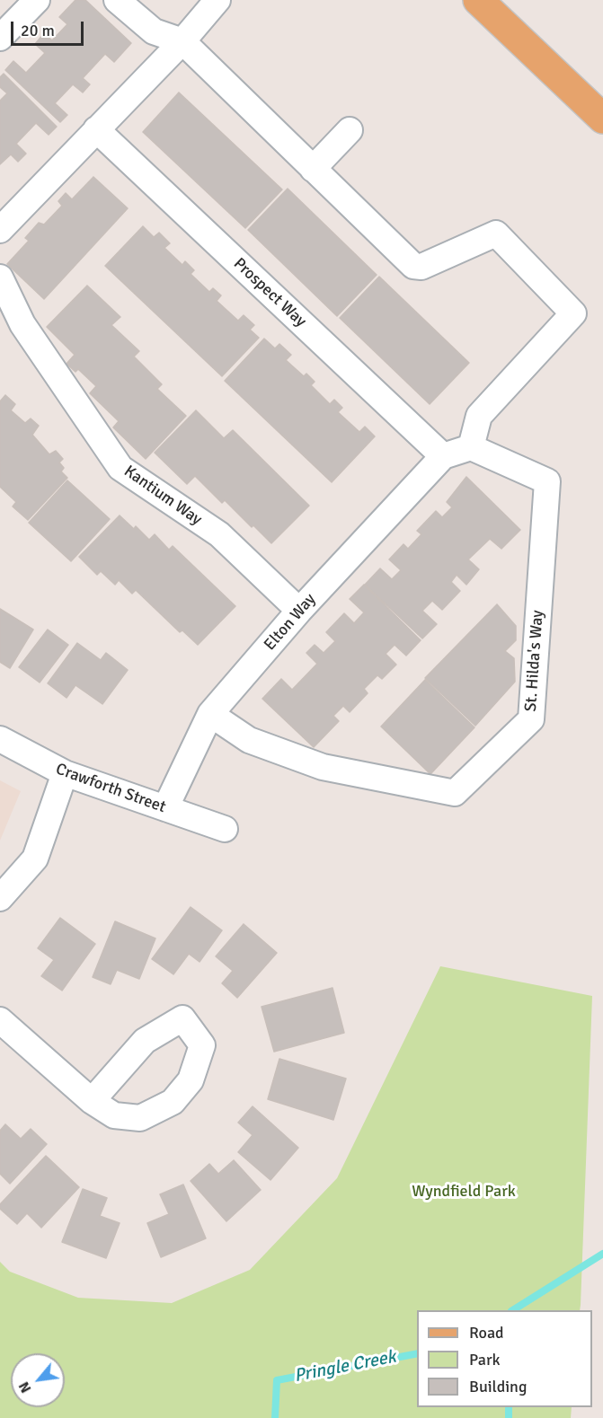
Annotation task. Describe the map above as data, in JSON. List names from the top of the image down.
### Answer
{
  "streets": {
    "street": [
      "Prospect Way",
      "Kantium Way",
      "Elton Way",
      "St. Hilda's Way",
      "Crawforth Street"
    ]
  },
  "crossings": [
    ["Prospect Way", "Elton Way"],
    ["Kantium Way", "Elton Way"],
    ["Elton Way", "St. Hilda's Way"],
    ["Elton Way", "Crawforth Street"]
  ],
  "water": ["Pringle Creek"],
  "parks": ["Wyndfield Park"],
  "legend": ["Road", "Park", "Building"],
  "scale_bar": "20 m",
  "north": "bottom left"
}
